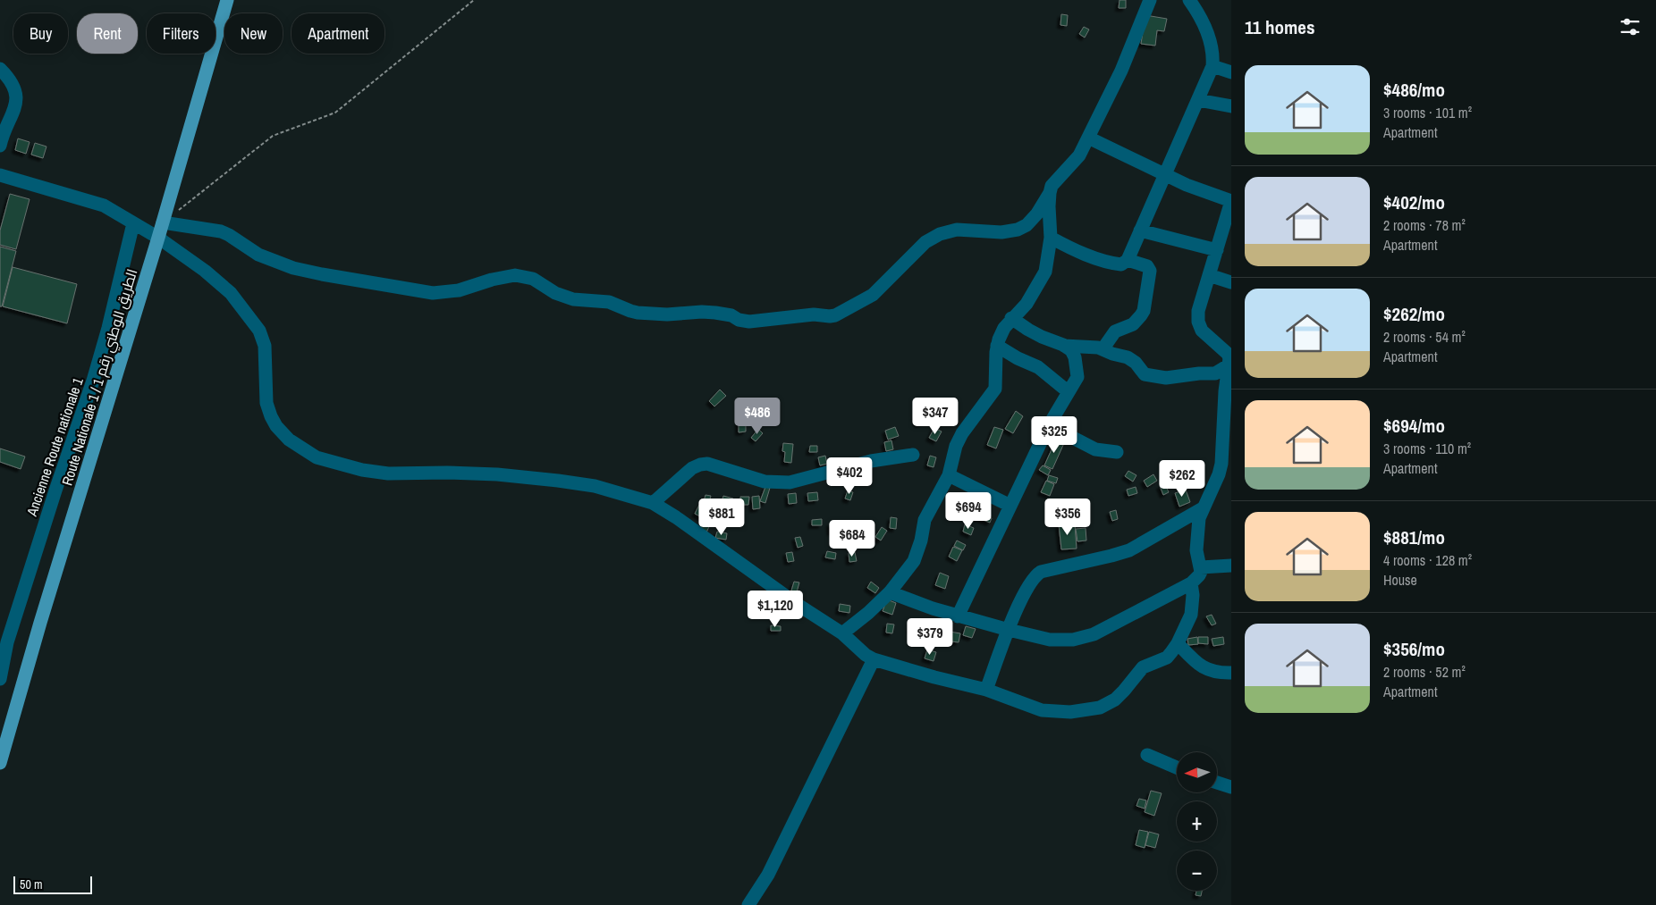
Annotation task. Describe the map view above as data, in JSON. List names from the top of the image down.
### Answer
{
  "streets": {
    "main road": ["Route Nationale 1 / الطريق الوطني رقم 1"],
    "street": ["Ancienne Route nationale 1"]
  },
  "scale_bar": "50 m",
  "north": "left",
  "page": {
    "heading": "11 homes",
    "chip": [
      "Buy",
      "Rent",
      "Filters",
      "New",
      "Apartment"
    ],
    "list": [
      {
        "name": "$486/mo",
        "note": "3 rooms · 101 m² · Apartment"
      },
      {
        "name": "$402/mo",
        "note": "2 rooms · 78 m² · Apartment"
      },
      {
        "name": "$262/mo",
        "note": "2 rooms · 54 m² · Apartment"
      },
      {
        "name": "$694/mo",
        "note": "3 rooms · 110 m² · Apartment"
      },
      {
        "name": "$881/mo",
        "note": "4 rooms · 128 m² · House"
      },
      {
        "name": "$356/mo",
        "note": "2 rooms · 52 m² · Apartment"
      }
    ],
    "price": [
      "$486",
      "$347",
      "$325",
      "$402",
      "$262",
      "$694",
      "$881",
      "$356",
      "$684",
      "$1,120",
      "$379"
    ],
    "map_buttons": ["+", "−"],
    "scale": "50 m"
  }
}
